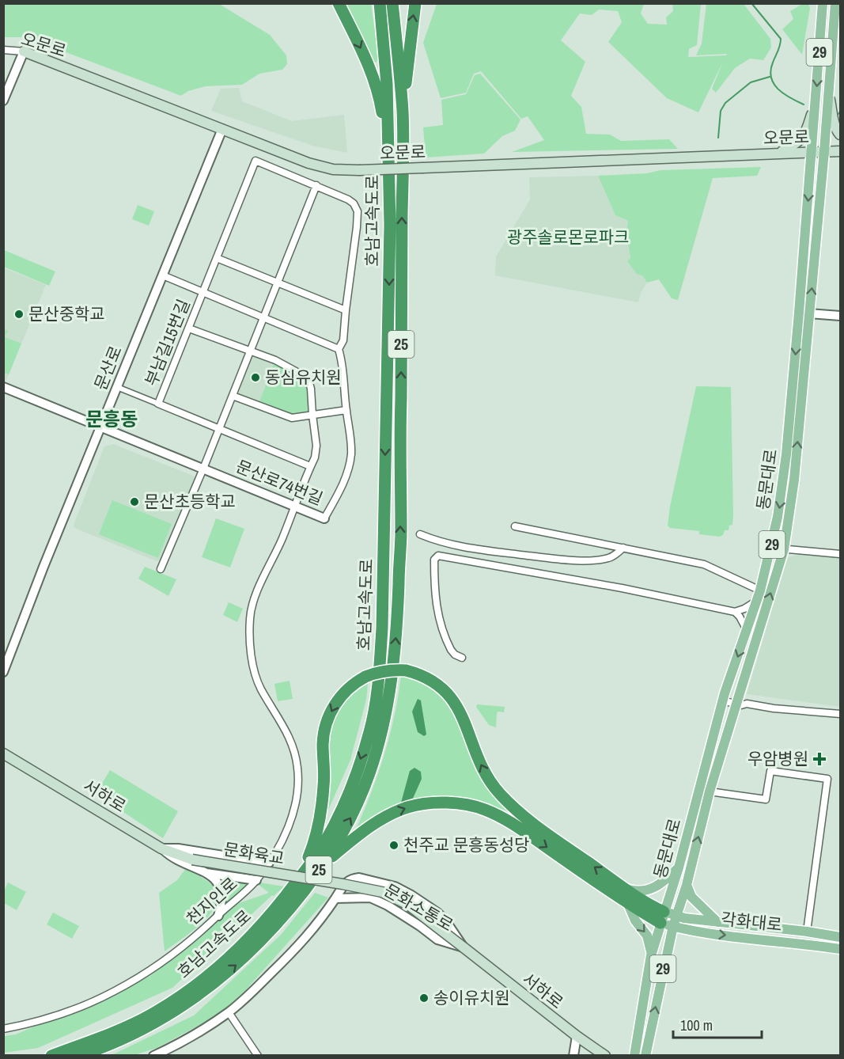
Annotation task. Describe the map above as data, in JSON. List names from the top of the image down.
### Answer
{
  "streets": {
    "highway": ["호남고속도로", "25"],
    "main road": [
      "오문로",
      "29",
      "동문대로",
      "서하로",
      "문화육교",
      "각화대로"
    ],
    "street": [
      "부남길15번길",
      "문산로",
      "문산로74번길",
      "천지인로",
      "문화소통로"
    ]
  },
  "crossings": [
    ["오문로", "문산로"],
    ["오문로", "동문대로"],
    ["부남길15번길", "문산로74번길"],
    ["부남길15번길", "천지인로"],
    ["문산로", "문산로74번길"],
    ["동문대로", "각화대로"],
    ["문산로74번길", "천지인로"],
    ["서하로", "문화육교"],
    ["서하로", "문화소통로"],
    ["문화육교", "문화소통로"]
  ],
  "districts": ["문흥동"],
  "parks": ["광주솔로몬로파크"],
  "places": {
    "other": [
      "문산중학교",
      "동심유치원",
      "문산초등학교",
      "천주교 문흥동성당",
      "송이유치원"
    ],
    "health": ["우암병원"]
  },
  "scale_bar": "100 m"
}
